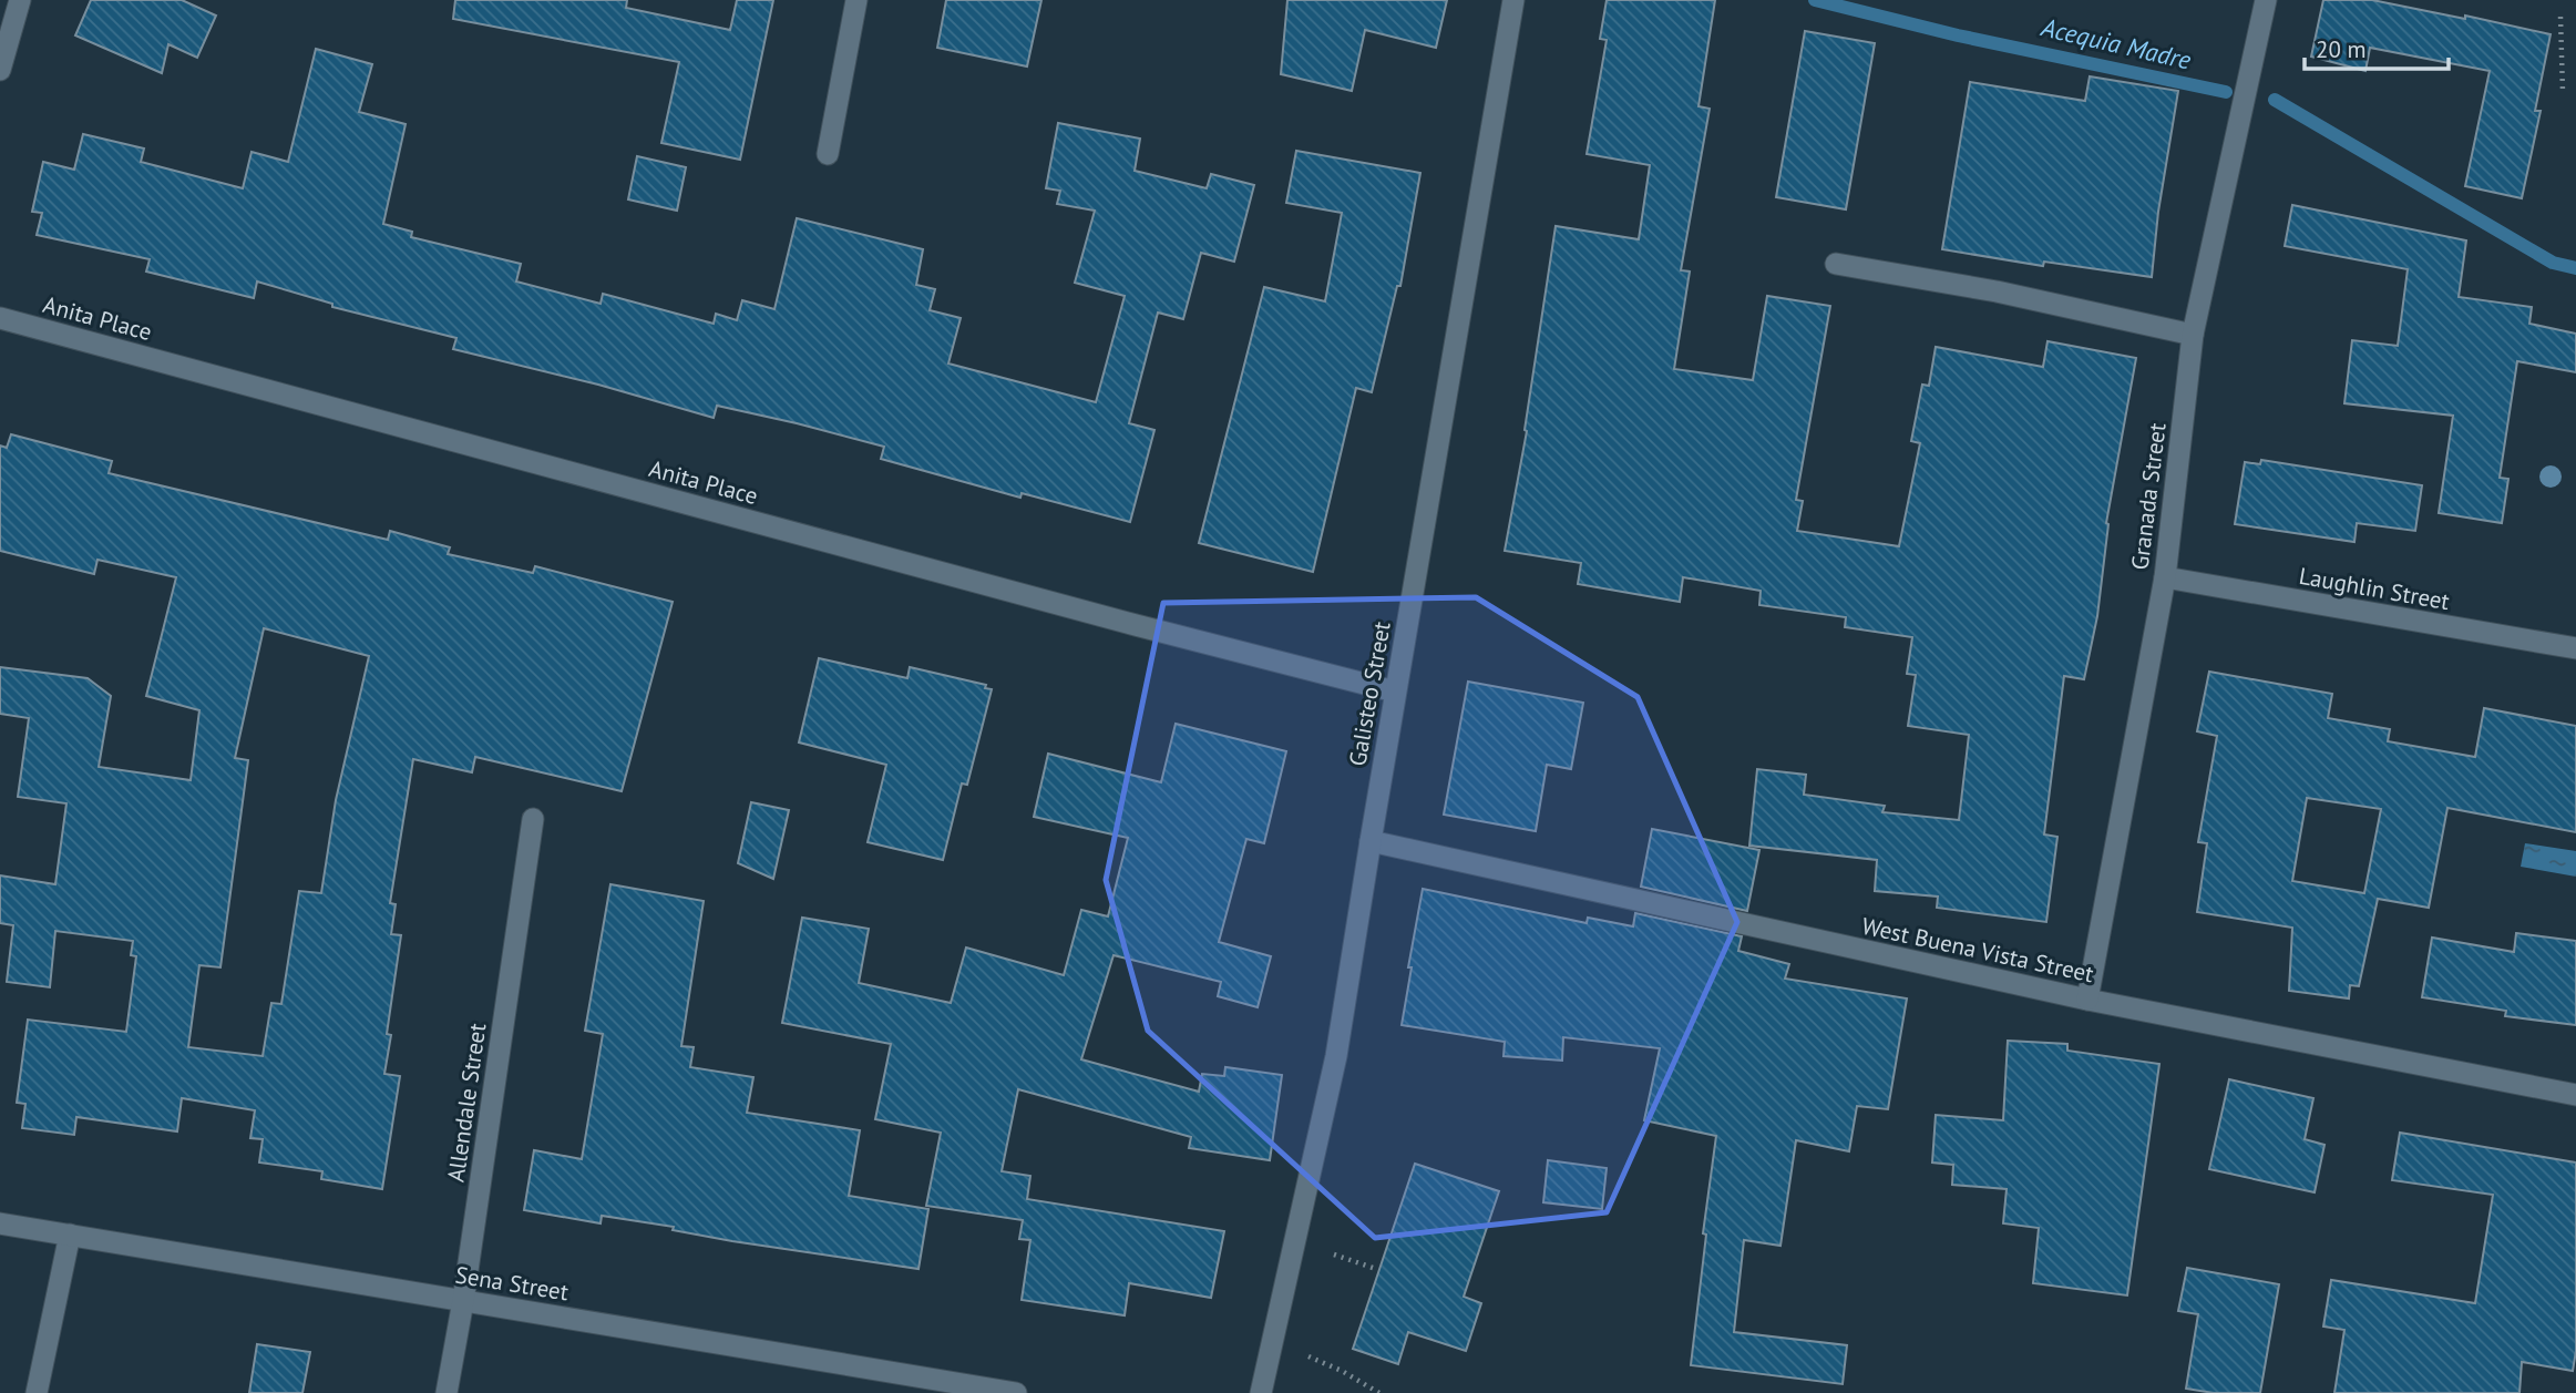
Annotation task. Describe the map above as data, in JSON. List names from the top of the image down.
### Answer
{
  "streets": {
    "street": [
      "Anita Place",
      "Granada Street",
      "Laughlin Street",
      "Galisteo Street",
      "West Buena Vista Street",
      "Allendale Street",
      "Sena Street"
    ]
  },
  "crossings": [
    ["Anita Place", "Galisteo Street"],
    ["Granada Street", "Laughlin Street"],
    ["Granada Street", "West Buena Vista Street"],
    ["Galisteo Street", "West Buena Vista Street"],
    ["Allendale Street", "Sena Street"]
  ],
  "water": ["Acequia Madre"],
  "scale_bar": "20 m"
}
